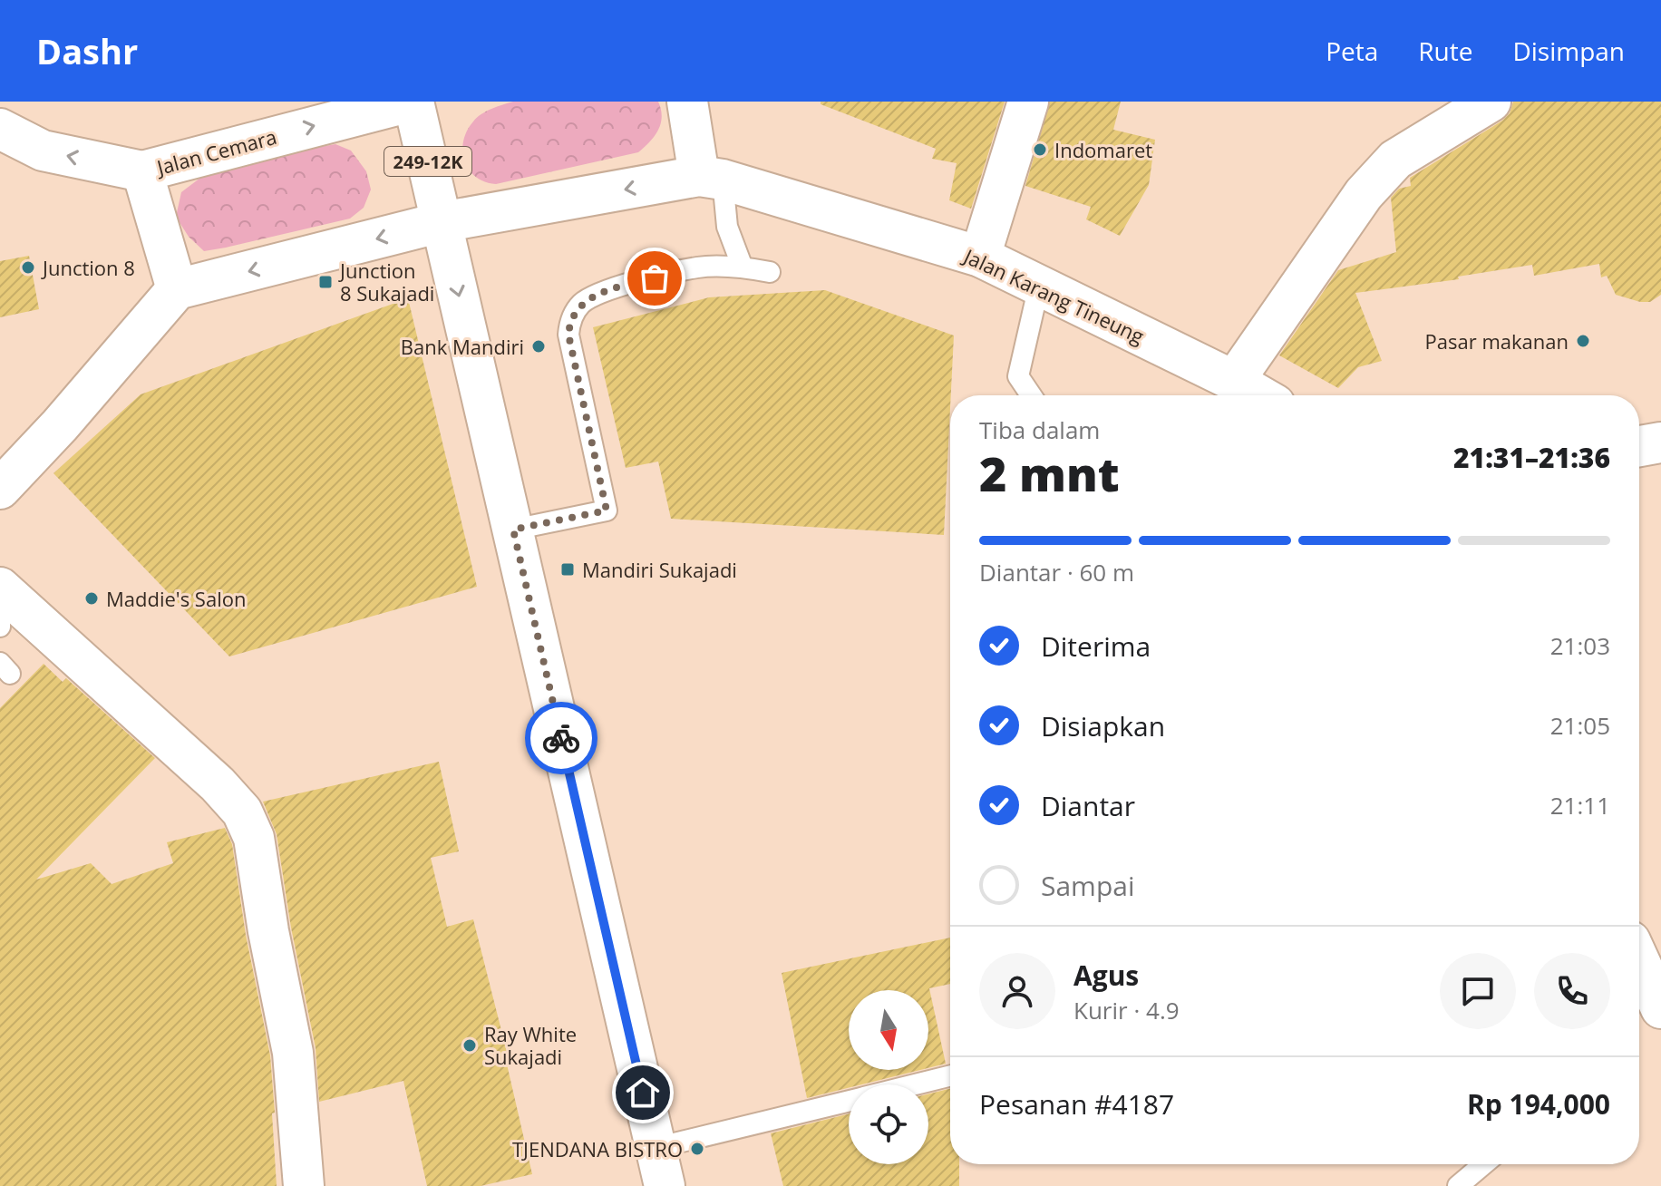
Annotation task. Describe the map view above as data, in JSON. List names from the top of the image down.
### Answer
{
  "streets": {
    "street": ["Jalan Cemara", "249-12K", "Jalan Karang Tineung"]
  },
  "crossings": [
    ["Jalan Cemara", "249-12K"],
    ["249-12K", "Jalan Karang Tineung"]
  ],
  "places": {
    "other": [
      "Indomaret",
      "Junction 8",
      "Pasar makanan",
      "Bank Mandiri",
      "Maddie's Salon",
      "Ray White Sukajadi",
      "TJENDANA BISTRO"
    ],
    "transit": ["Junction 8 Sukajadi", "Mandiri Sukajadi"]
  },
  "north": "bottom",
  "page": {
    "header": "Dashr",
    "nav": ["Peta", "Rute", "Disimpan"],
    "heading": ["2 mnt", "Tiba dalam", "21:31–21:36"],
    "panel": [
      "Agus",
      "Kurir · 4.9",
      "Pesanan #4187",
      "Rp 194,000"
    ],
    "bar": "Diantar · 60 m",
    "list": [
      ["Diterima", "21:03"],
      ["Disiapkan", "21:05"],
      ["Diantar", "21:11"],
      "Sampai"
    ]
  }
}
